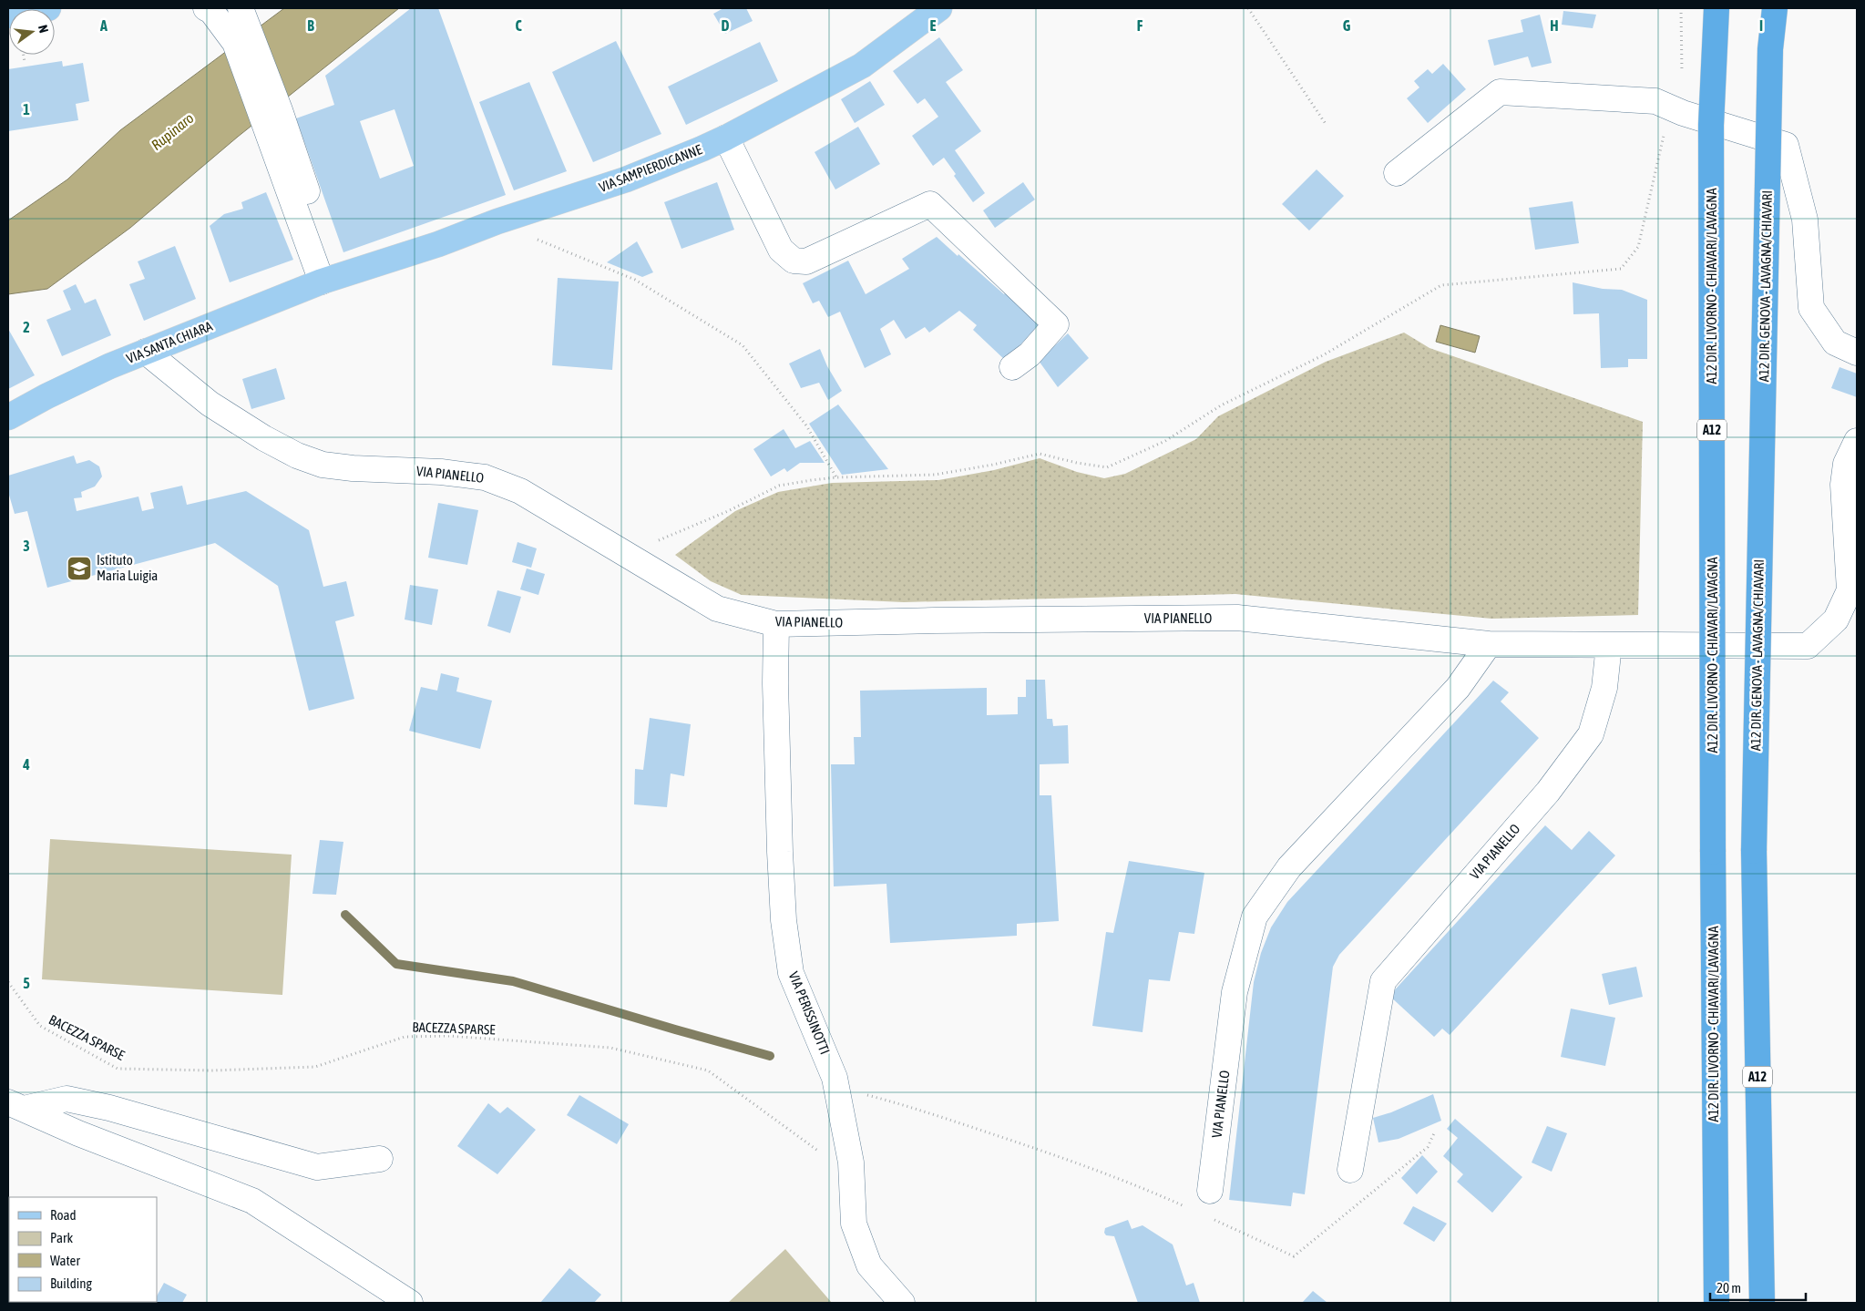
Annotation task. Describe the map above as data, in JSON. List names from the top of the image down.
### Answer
{
  "streets": {
    "highway": ["A12 DIR. LIVORNO - CHIAVARI/LAVAGNA", "A12 DIR. GENOVA - LAVAGNA/CHIAVARI", "A12"],
    "main road": ["VIA SAMPIERDICANNE", "VIA SANTA CHIARA"],
    "street": ["VIA PIANELLO", "VIA PERISSINOTTI"],
    "path": ["BACEZZA SPARSE"]
  },
  "crossings": [
    ["VIA SAMPIERDICANNE", "VIA SANTA CHIARA"],
    ["VIA SANTA CHIARA", "VIA PIANELLO"],
    ["VIA PIANELLO", "VIA PERISSINOTTI"],
    ["VIA PERISSINOTTI", "BACEZZA SPARSE"]
  ],
  "water": ["Rupinaro"],
  "places": {
    "school or university": ["Istituto Maria Luigia"]
  },
  "legend": [
    "Road",
    "Park",
    "Water",
    "Building"
  ],
  "scale_bar": "20 m",
  "north": "right",
  "grid": {
    "columns": [
      "A",
      "B",
      "C",
      "D",
      "E",
      "F",
      "G",
      "H",
      "I"
    ],
    "rows": [
      "1",
      "2",
      "3",
      "4",
      "5"
    ]
  }
}
